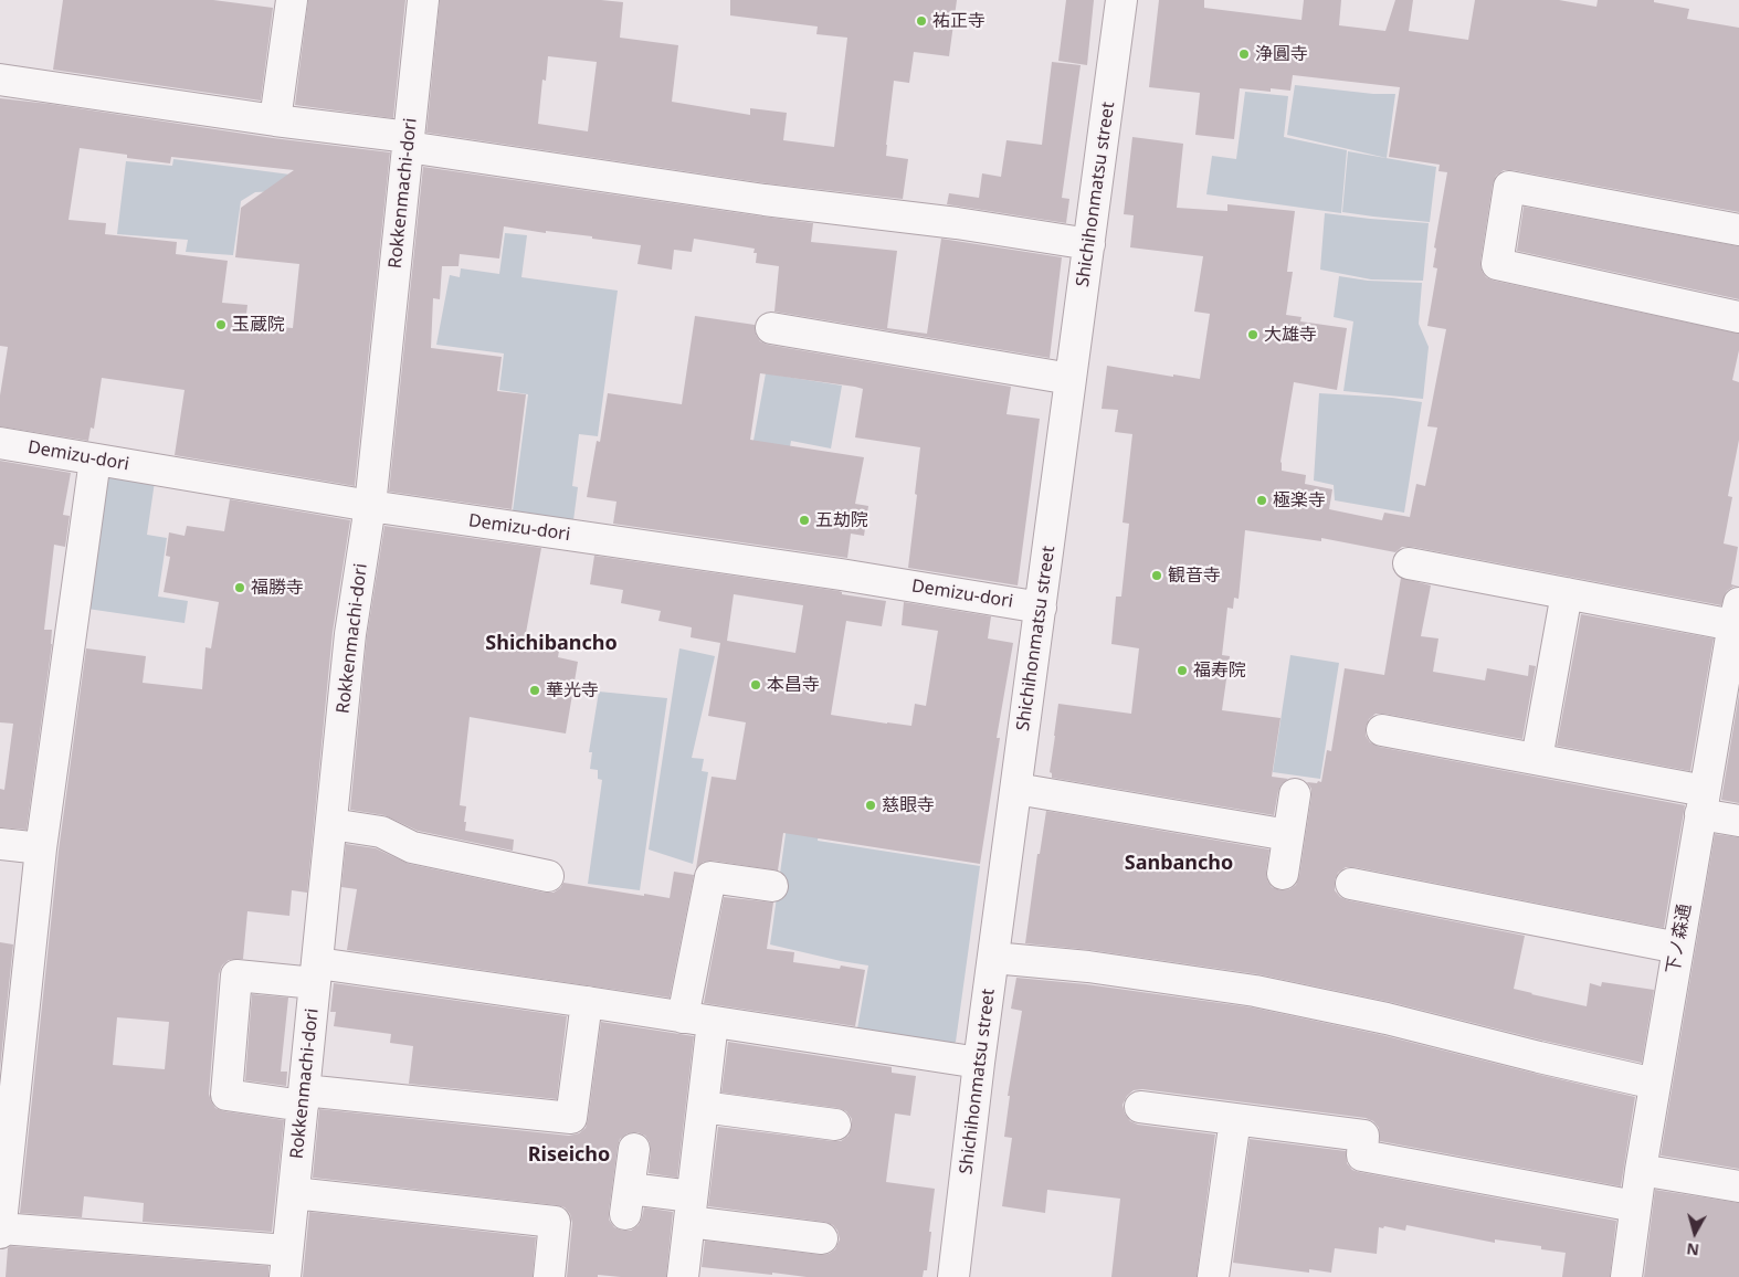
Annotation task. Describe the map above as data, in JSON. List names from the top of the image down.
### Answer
{
  "streets": {
    "street": [
      "Rokkenmachi-dori",
      "Shichihonmatsu street",
      "Demizu-dori",
      "下ノ森通"
    ]
  },
  "crossings": [
    ["Rokkenmachi-dori", "Demizu-dori"],
    ["Shichihonmatsu street", "Demizu-dori"]
  ],
  "districts": ["Shichibancho", "Sanbancho", "Riseicho"],
  "places": [
    "祐正寺",
    "浄圓寺",
    "玉蔵院",
    "大雄寺",
    "極楽寺",
    "五劫院",
    "観音寺",
    "福勝寺",
    "福寿院",
    "本昌寺",
    "華光寺",
    "慈眼寺"
  ],
  "north": "bottom"
}
